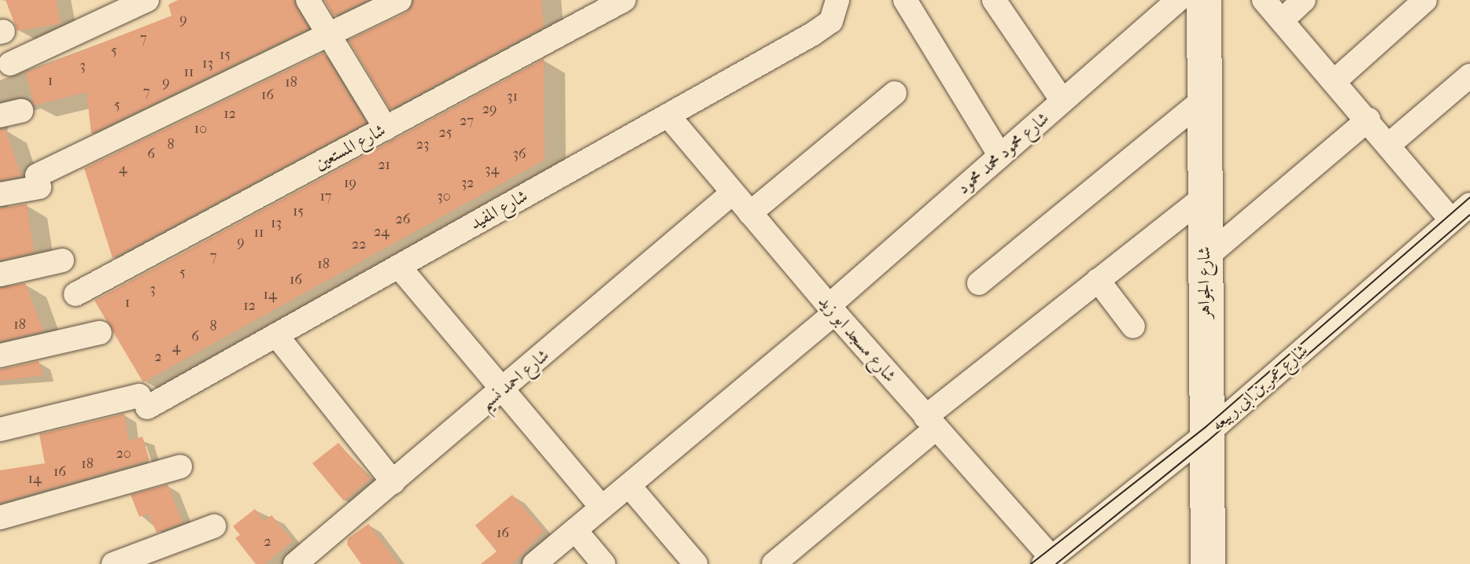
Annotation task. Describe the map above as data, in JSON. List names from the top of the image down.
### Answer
{
  "streets": {
    "main road": ["شارع الجواهر"],
    "street": [
      "شارع المستعين",
      "شارع محمود محمد محمود",
      "شارع المفيد",
      "شارع مسجد ابو زيد",
      "شارع احمد نسيم",
      "شارع عمر بن ابى ربيعه"
    ]
  },
  "crossings": [
    ["شارع محمود محمد محمود", "شارع مسجد ابو زيد"],
    ["شارع المفيد", "شارع مسجد ابو زيد"],
    ["شارع الجواهر", "شارع عمر بن ابى ربيعه"],
    ["شارع مسجد ابو زيد", "شارع احمد نسيم"],
    ["شارع مسجد ابو زيد", "شارع عمر بن ابى ربيعه"]
  ],
  "house_numbers": [
    "9",
    "7",
    "5",
    "15",
    "13",
    "3",
    "11",
    "1",
    "9",
    "18",
    "7",
    "16",
    "31",
    "5",
    "29",
    "12",
    "27",
    "10",
    "25",
    "8",
    "23",
    "6",
    "36",
    "21",
    "4",
    "34",
    "19",
    "32",
    "17",
    "30",
    "15",
    "26",
    "13",
    "24",
    "11",
    "9",
    "22",
    "7",
    "18",
    "5",
    "16",
    "3",
    "14",
    "1",
    "12",
    "18",
    "8",
    "6",
    "4",
    "2",
    "20",
    "18",
    "16",
    "14",
    "16",
    "2"
  ]
}
